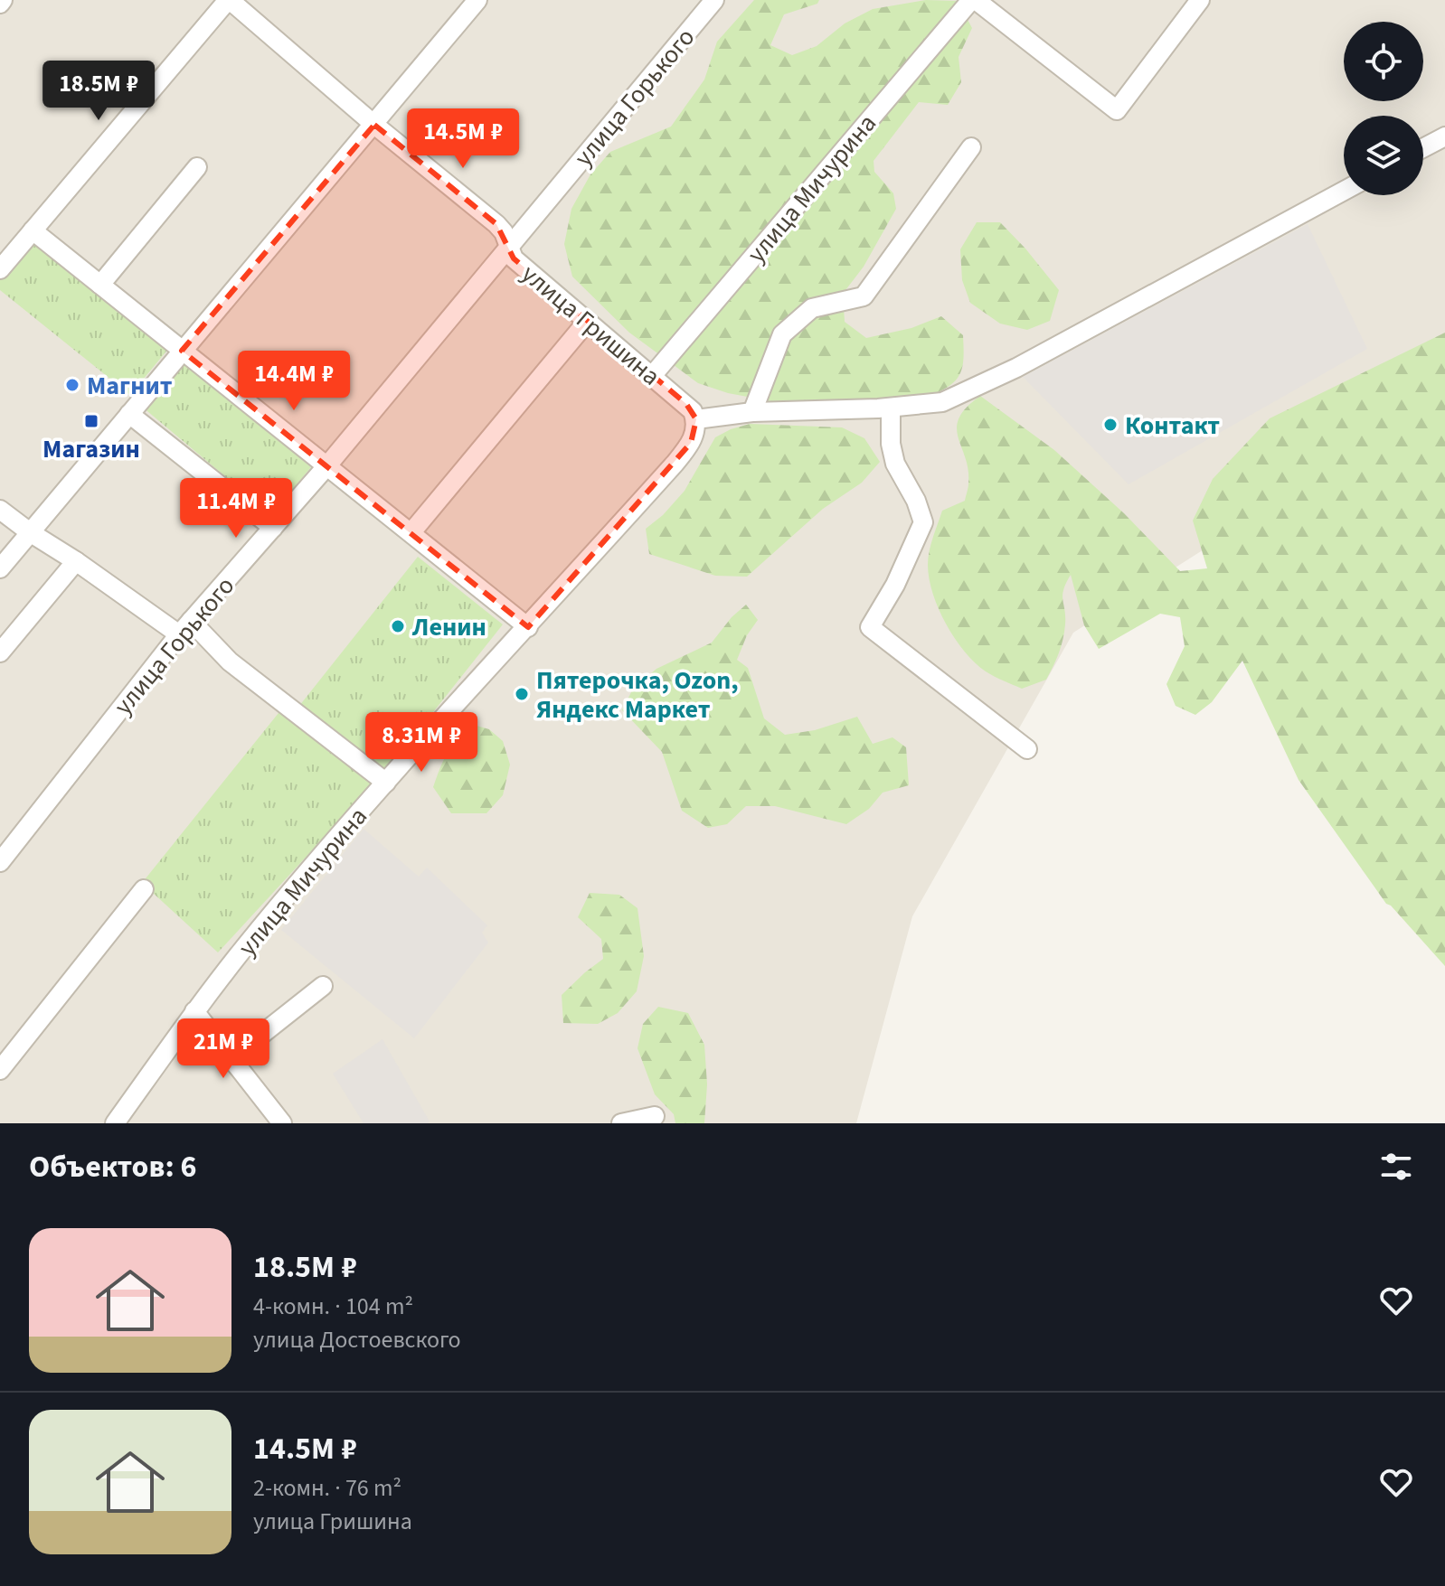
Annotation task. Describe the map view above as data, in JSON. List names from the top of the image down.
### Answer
{
  "streets": {
    "street": ["улица Горького", "улица Мичурина", "улица Гришина"]
  },
  "crossings": [
    ["улица Горького", "улица Гришина"],
    ["улица Мичурина", "улица Гришина"]
  ],
  "places": {
    "other": [
      "Магнит",
      "Контакт",
      "Ленин",
      "Пятерочка, Ozon, Яндекс Маркет"
    ],
    "transit": ["Магазин"]
  },
  "page": {
    "price": [
      "18.5M ₽",
      "14.5M ₽",
      "14.4M ₽",
      "11.4M ₽",
      "8.31M ₽",
      "21M ₽"
    ],
    "heading": "Объектов: 6",
    "list": [
      {
        "name": "18.5M ₽",
        "note": "4-комн. · 104 m² · улица Достоевского"
      },
      {
        "name": "14.5M ₽",
        "note": "2-комн. · 76 m² · улица Гришина"
      }
    ]
  }
}
